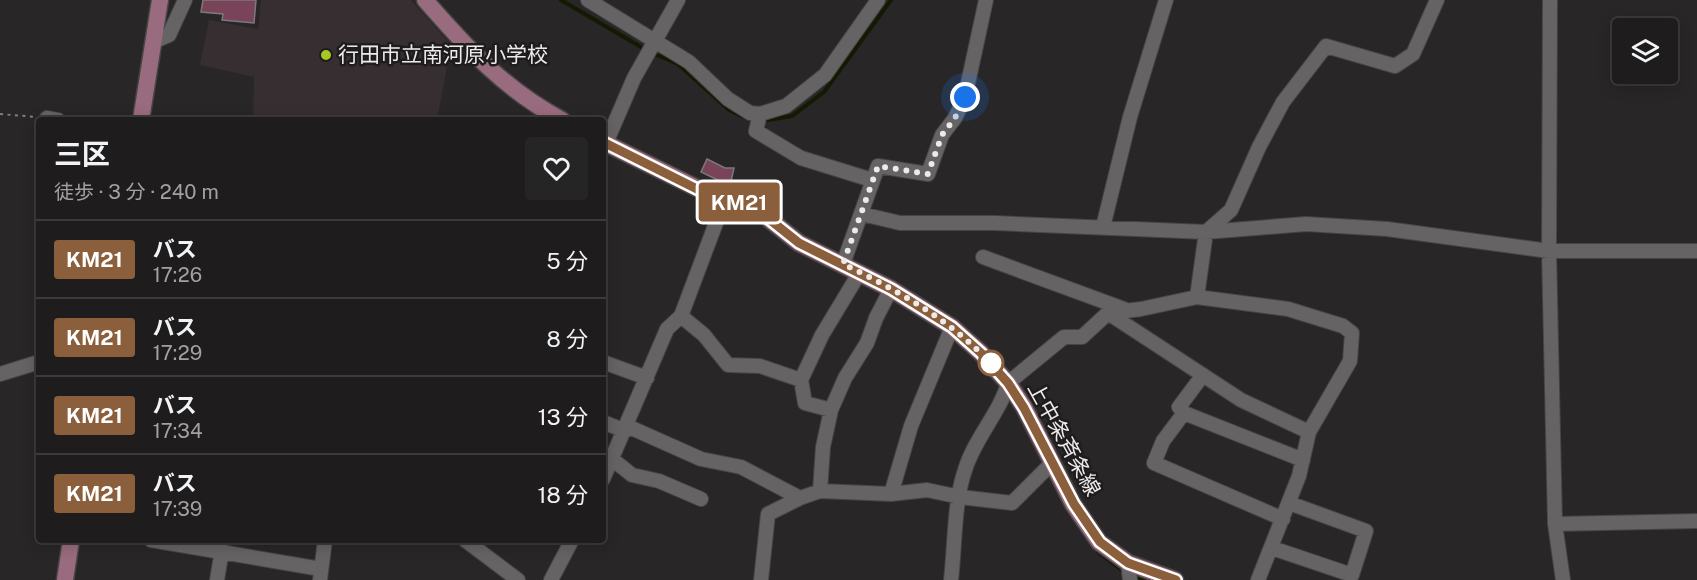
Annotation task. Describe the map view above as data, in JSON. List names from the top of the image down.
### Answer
{
  "streets": {
    "main road": ["上中条斉条線"]
  },
  "places": ["行田市立南河原小学校"],
  "lines": ["bus line KM21"],
  "page": {
    "on_map": "KM21",
    "heading": ["三区", "徒歩 · 3 分 · 240 m"],
    "list": [
      {
        "mark": "KM21",
        "name": "バス",
        "note": "17:26",
        "value": "5 分"
      },
      {
        "mark": "KM21",
        "name": "バス",
        "note": "17:29",
        "value": "8 分"
      },
      {
        "mark": "KM21",
        "name": "バス",
        "note": "17:34",
        "value": "13 分"
      },
      {
        "mark": "KM21",
        "name": "バス",
        "note": "17:39",
        "value": "18 分"
      }
    ]
  }
}
